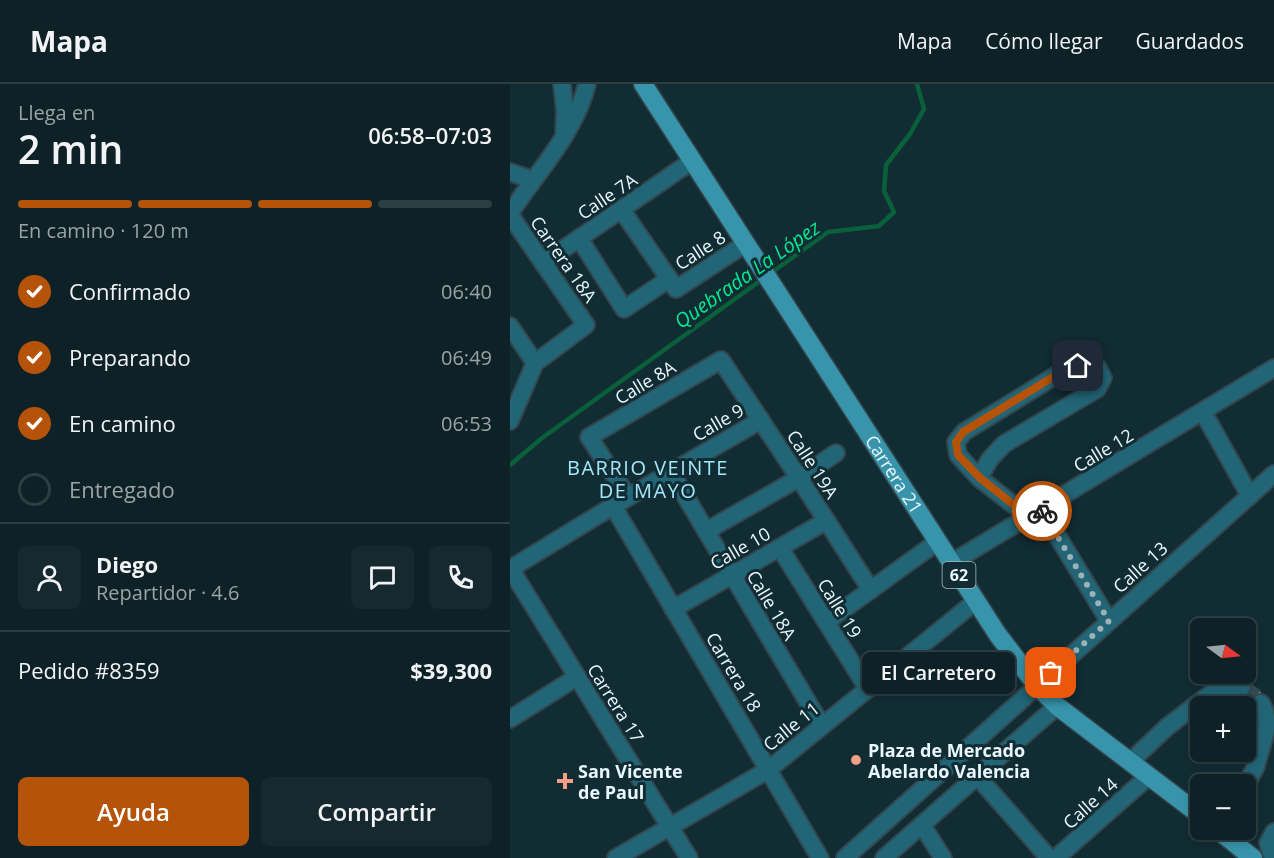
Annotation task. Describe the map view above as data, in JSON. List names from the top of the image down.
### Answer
{
  "streets": {
    "main road": ["Carrera 21", "62"],
    "street": [
      "Calle 7A",
      "Calle 8",
      "Carrera 18A",
      "Calle 8A",
      "Calle 9",
      "Calle 12",
      "Calle 19A",
      "Calle 10",
      "Calle 13",
      "Calle 18A",
      "Calle 19",
      "Carrera 18",
      "Carrera 17",
      "Calle 11",
      "Calle 14"
    ]
  },
  "crossings": [
    ["Calle 7A", "Calle 8"],
    ["Calle 7A", "Carrera 18A"],
    ["Calle 7A", "Carrera 21"],
    ["Calle 8", "Carrera 21"],
    ["Calle 8A", "Calle 19A"],
    ["Calle 8A", "Carrera 18"],
    ["Calle 9", "Calle 19A"],
    ["Calle 9", "Calle 18A"],
    ["Calle 9", "Carrera 18"],
    ["Calle 9", "Carrera 17"],
    ["Calle 12", "Carrera 21"],
    ["Calle 19A", "Calle 10"],
    ["Carrera 21", "Calle 13"],
    ["Carrera 21", "Calle 11"],
    ["Carrera 21", "Calle 14"],
    ["Calle 10", "Calle 18A"],
    ["Calle 10", "Calle 19"],
    ["Calle 10", "Carrera 18"],
    ["Calle 18A", "Calle 11"],
    ["Calle 19", "Calle 11"],
    ["Carrera 18", "Calle 11"],
    ["Carrera 17", "Calle 11"]
  ],
  "districts": ["BARRIO VEINTE DE MAYO"],
  "water": ["Quebrada La López"],
  "places": {
    "other": ["El Carretero", "Plaza de Mercado Abelardo Valencia"],
    "health": ["San Vicente de Paul"]
  },
  "north": "right",
  "page": {
    "header": "Mapa",
    "nav": ["Mapa", "Cómo llegar", "Guardados"],
    "heading": ["2 min", "Llega en", "06:58–07:03"],
    "panel": [
      "Diego",
      "Repartidor · 4.6",
      "Pedido #8359",
      "$39,300"
    ],
    "bar": "En camino · 120 m",
    "list": [
      ["Confirmado", "06:40"],
      ["Preparando", "06:49"],
      ["En camino", "06:53"],
      "Entregado"
    ],
    "map_buttons": ["+", "−"],
    "bubble": "El Carretero",
    "buttons": ["Ayuda", "Compartir"]
  }
}
